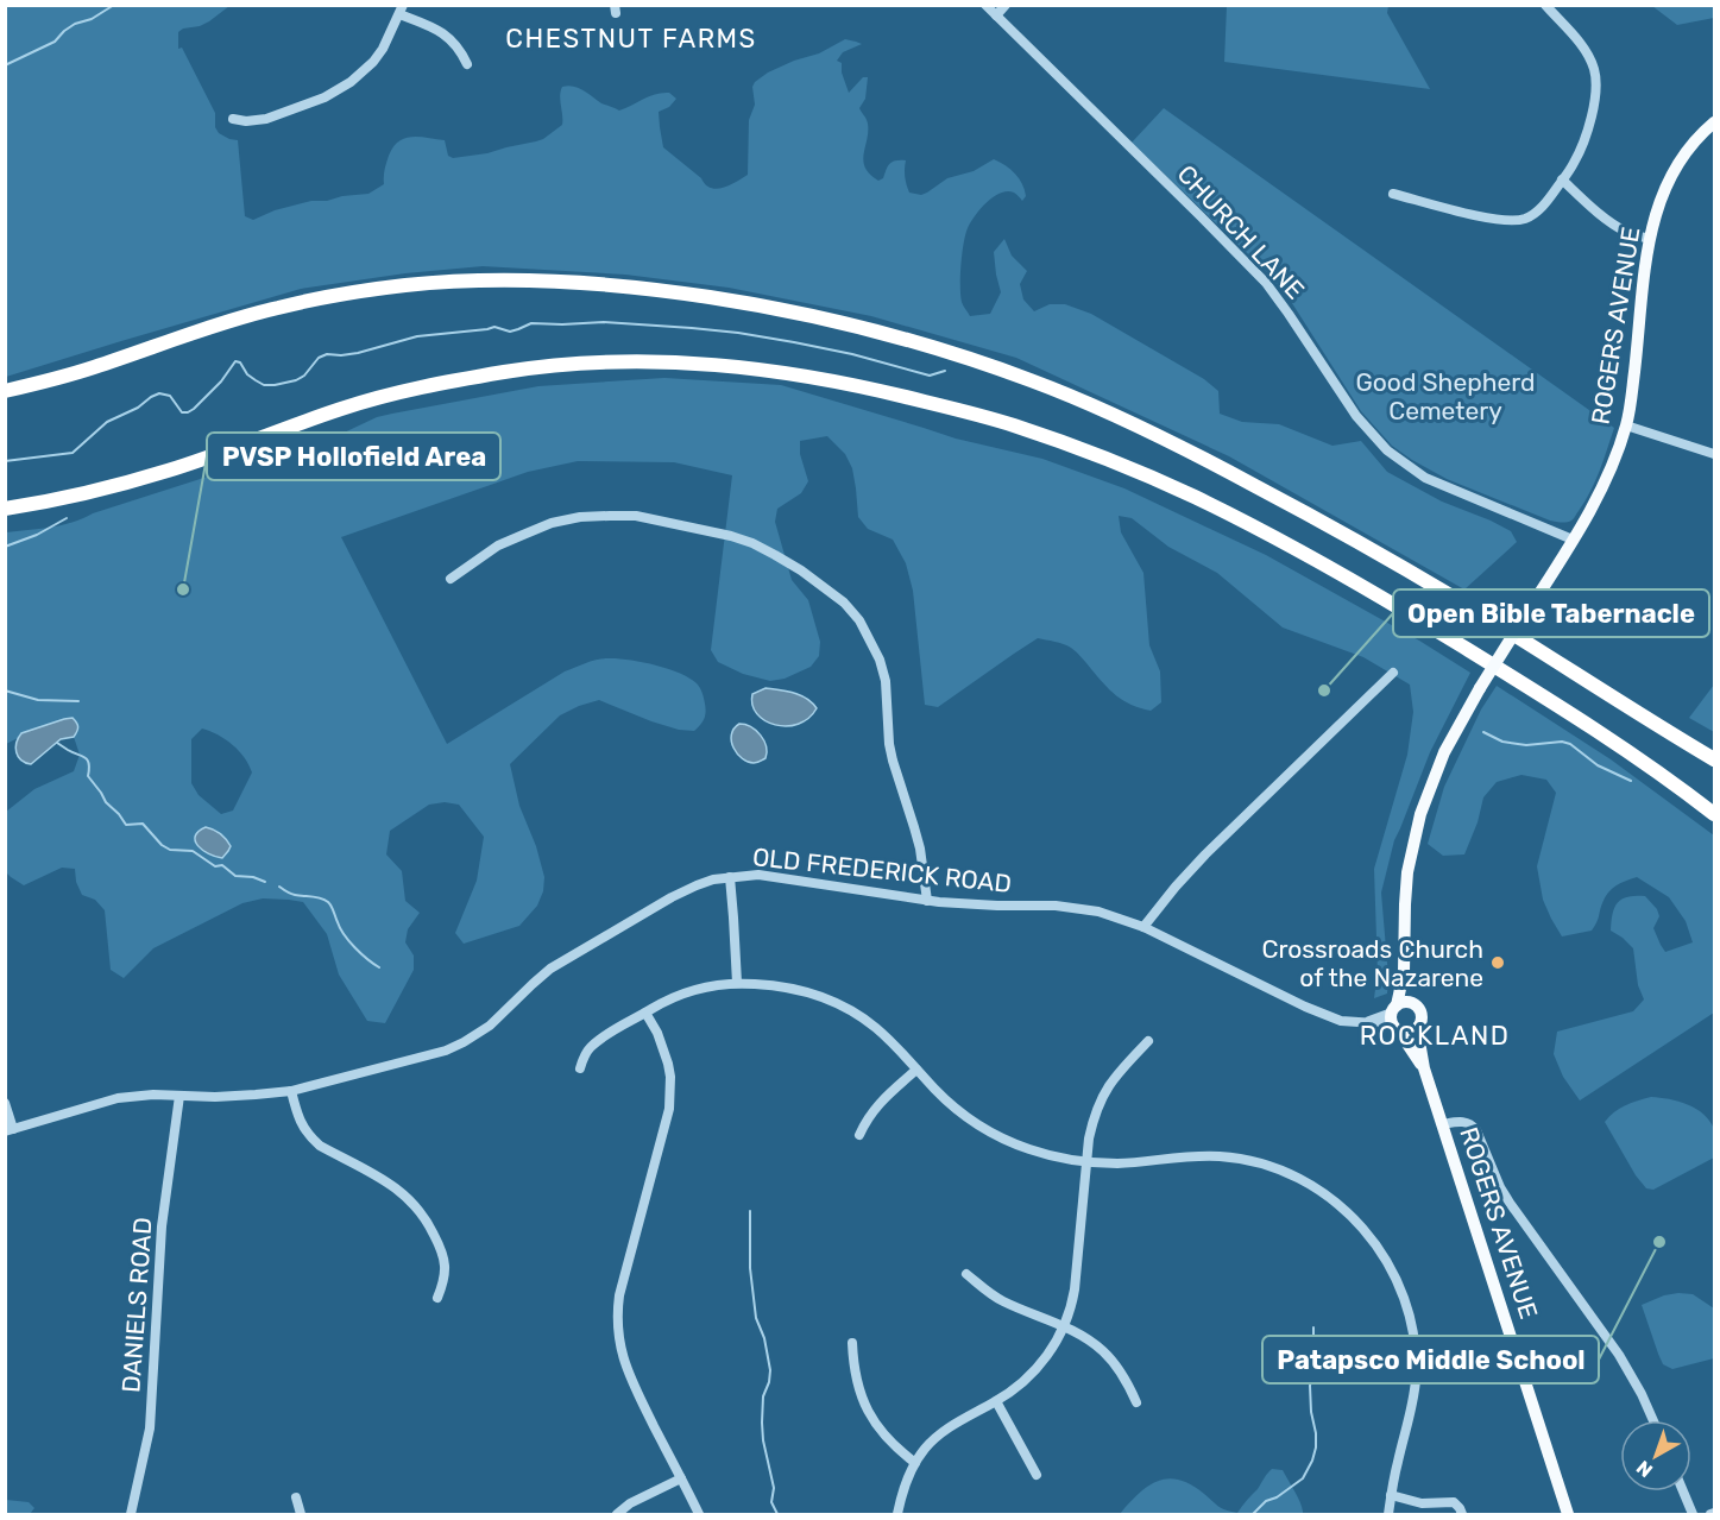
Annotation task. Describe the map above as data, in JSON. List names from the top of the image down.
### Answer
{
  "streets": {
    "main road": ["ROGERS AVENUE"],
    "street": ["CHURCH LANE", "OLD FREDERICK ROAD", "DANIELS ROAD"]
  },
  "crossings": [
    ["CHURCH LANE", "ROGERS AVENUE"],
    ["ROGERS AVENUE", "OLD FREDERICK ROAD"],
    ["OLD FREDERICK ROAD", "DANIELS ROAD"]
  ],
  "districts": ["CHESTNUT FARMS", "ROCKLAND"],
  "parks": ["Good Shepherd Cemetery"],
  "places": [
    "PVSP Hollofield Area",
    "Open Bible Tabernacle",
    "Crossroads Church of the Nazarene",
    "Patapsco Middle School"
  ],
  "north": "bottom left"
}
